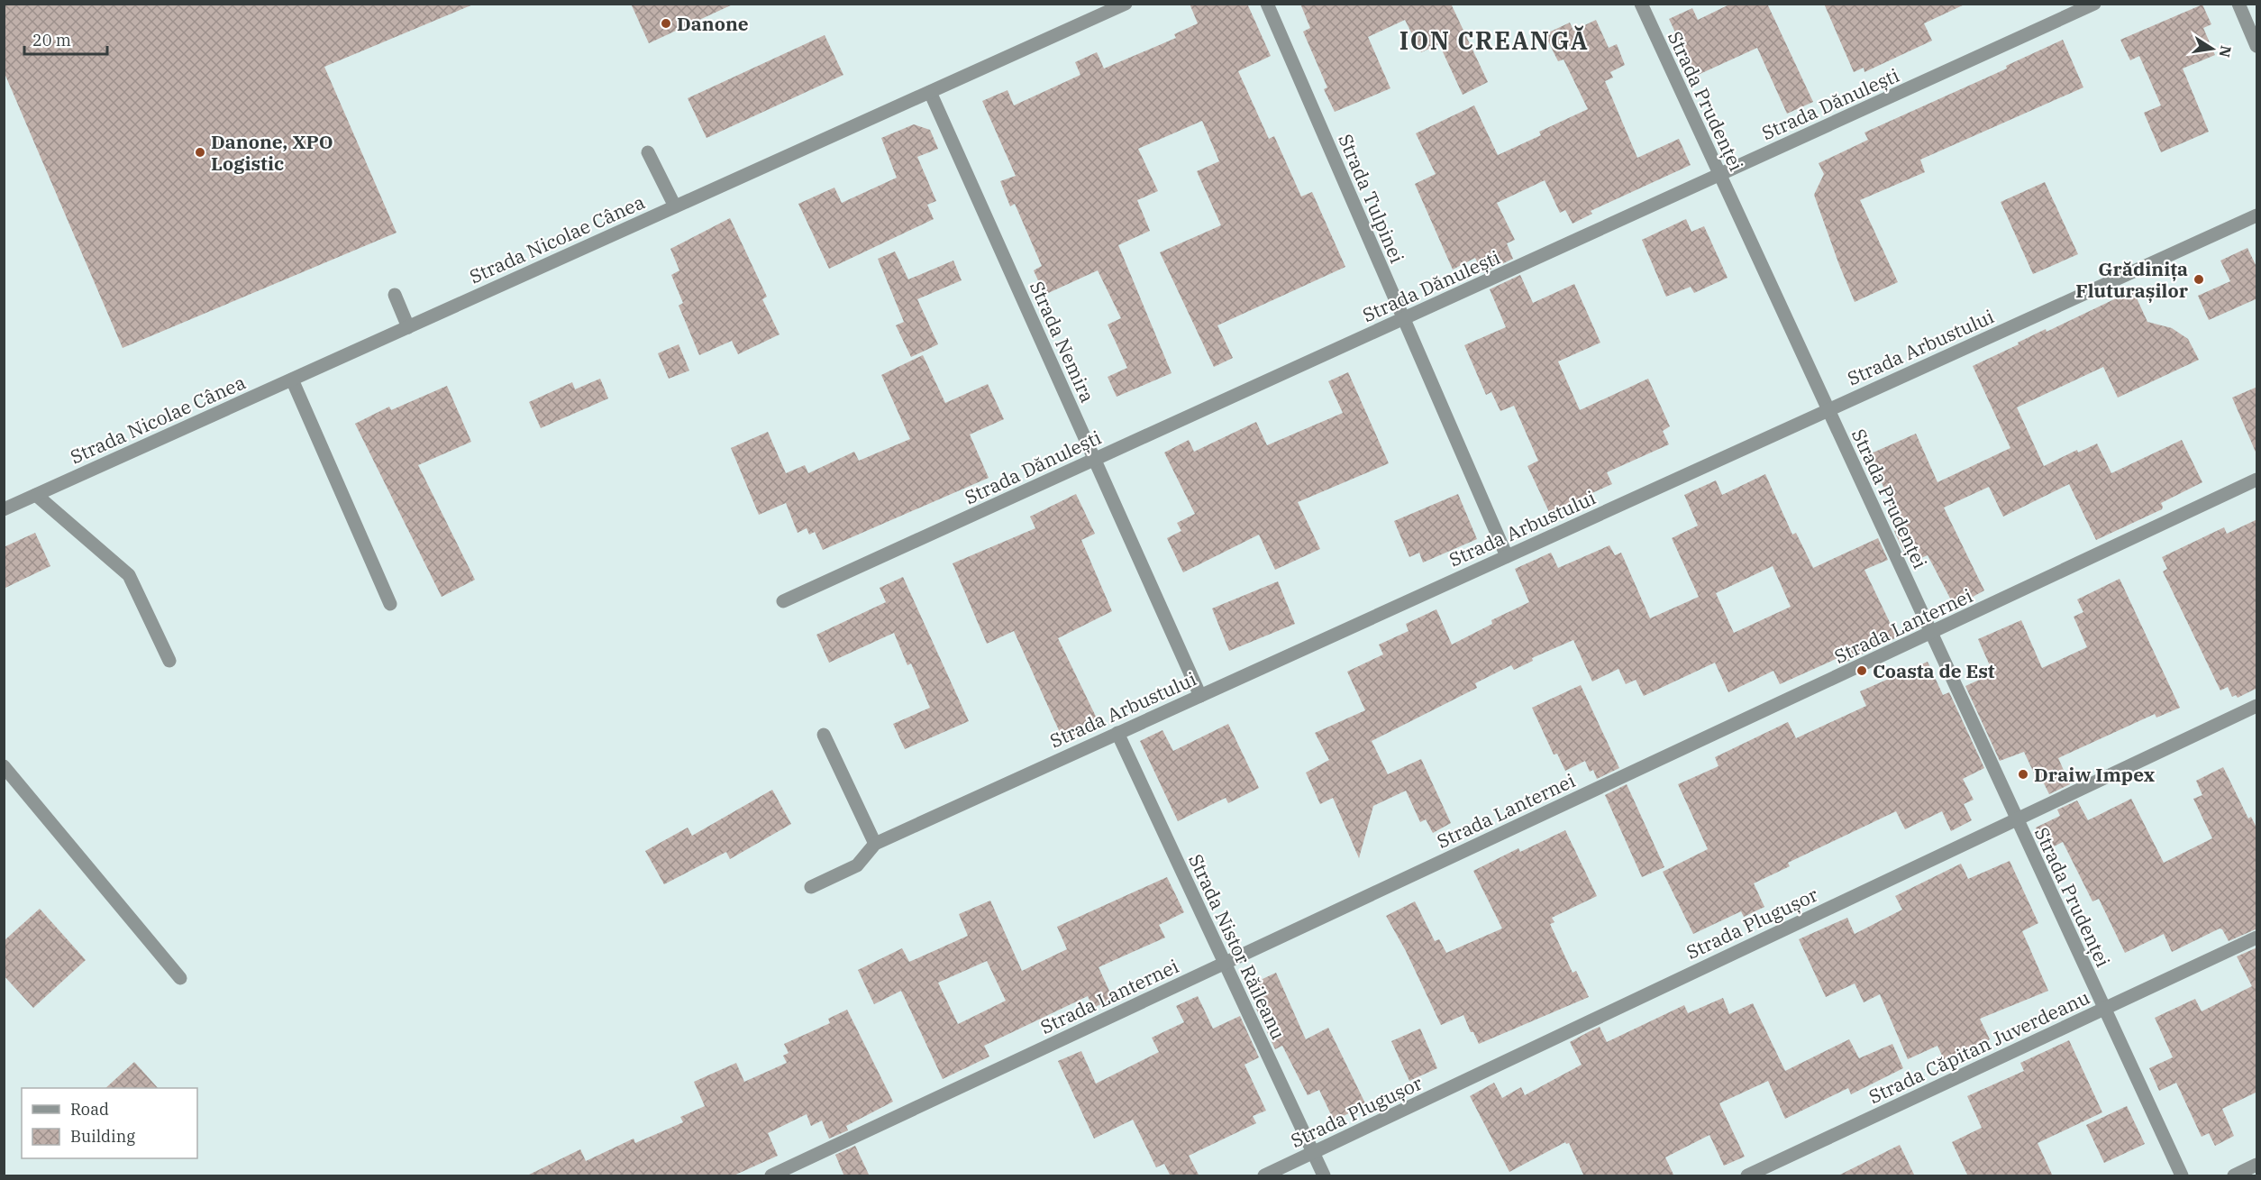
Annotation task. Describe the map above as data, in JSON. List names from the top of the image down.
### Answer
{
  "streets": {
    "street": [
      "Strada Prudenței",
      "Strada Dănulești",
      "Strada Tulpinei",
      "Strada Nicolae Cânea",
      "Strada Nemira",
      "Strada Arbustului",
      "Strada Lanternei",
      "Strada Plugușor",
      "Strada Nistor Răileanu",
      "Strada Căpitan Juverdeanu"
    ]
  },
  "crossings": [
    ["Strada Prudenței", "Strada Dănulești"],
    ["Strada Prudenței", "Strada Arbustului"],
    ["Strada Prudenței", "Strada Lanternei"],
    ["Strada Prudenței", "Strada Plugușor"],
    ["Strada Prudenței", "Strada Căpitan Juverdeanu"],
    ["Strada Dănulești", "Strada Tulpinei"],
    ["Strada Dănulești", "Strada Nemira"],
    ["Strada Tulpinei", "Strada Arbustului"],
    ["Strada Nicolae Cânea", "Strada Nemira"],
    ["Strada Nemira", "Strada Arbustului"],
    ["Strada Arbustului", "Strada Nistor Răileanu"],
    ["Strada Lanternei", "Strada Nistor Răileanu"],
    ["Strada Plugușor", "Strada Nistor Răileanu"]
  ],
  "districts": ["ION CREANGĂ"],
  "places": [
    "Danone",
    "Danone, XPO Logistic",
    "Grădinița Fluturașilor",
    "Coasta de Est",
    "Draiw Impex"
  ],
  "legend": ["Road", "Building"],
  "scale_bar": "20 m",
  "north": "right"
}
